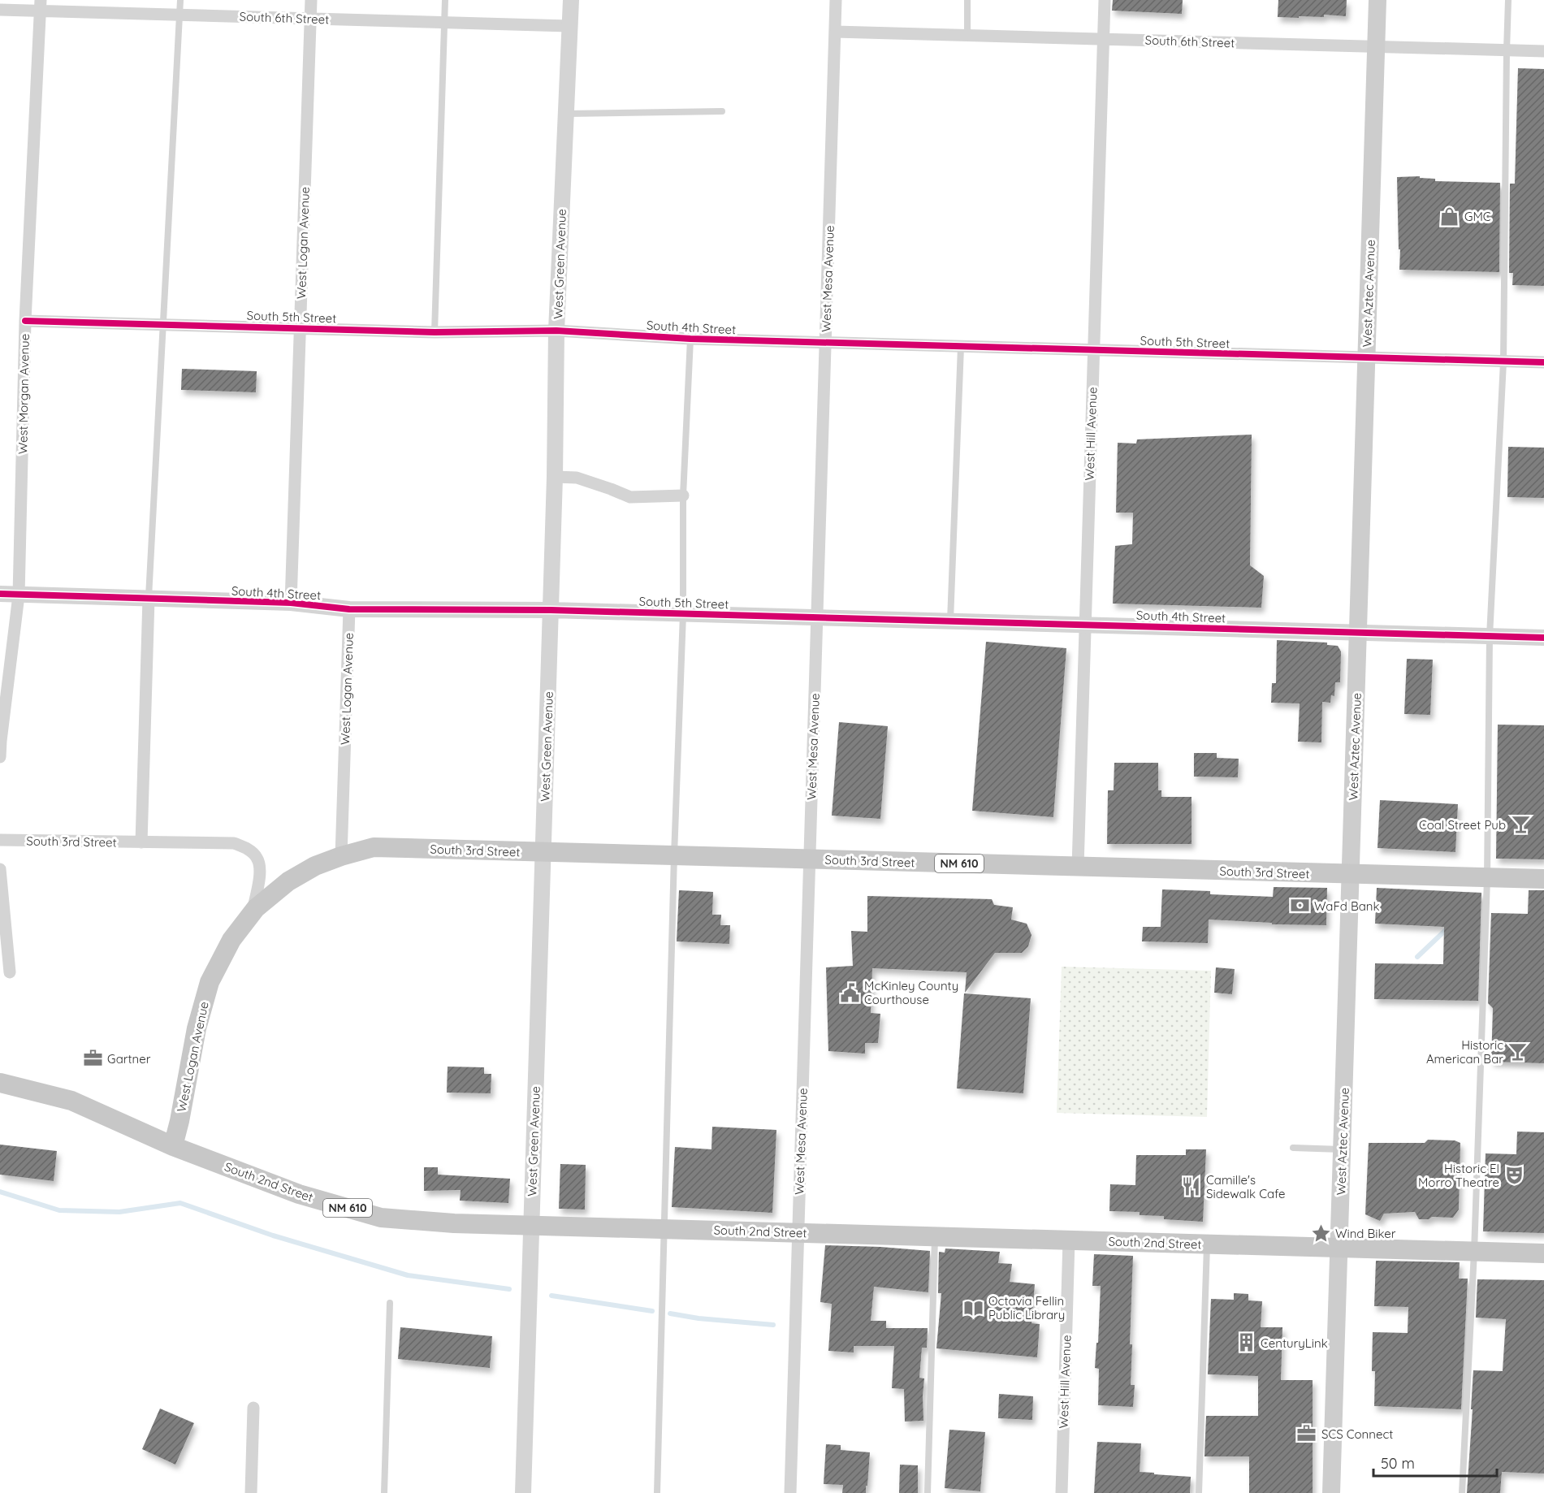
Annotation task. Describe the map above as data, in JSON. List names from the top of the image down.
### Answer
{
  "streets": {
    "main road": [
      "West Logan Avenue",
      "West Aztec Avenue",
      "South 3rd Street",
      "NM 610",
      "South 2nd Street"
    ],
    "street": [
      "South 6th Street",
      "West Green Avenue",
      "West Mesa Avenue",
      "South 5th Street",
      "South 4th Street",
      "West Morgan Avenue",
      "West Hill Avenue"
    ]
  },
  "crossings": [
    ["South 6th Street", "West Logan Avenue"],
    ["South 6th Street", "West Green Avenue"],
    ["South 6th Street", "West Mesa Avenue"],
    ["South 6th Street", "West Aztec Avenue"],
    ["South 6th Street", "West Morgan Avenue"],
    ["South 6th Street", "West Hill Avenue"],
    ["West Logan Avenue", "South 5th Street"],
    ["West Logan Avenue", "South 4th Street"],
    ["West Logan Avenue", "South 3rd Street"],
    ["West Logan Avenue", "South 2nd Street"],
    ["West Green Avenue", "South 5th Street"],
    ["West Green Avenue", "South 4th Street"],
    ["West Green Avenue", "South 3rd Street"],
    ["West Green Avenue", "South 2nd Street"],
    ["West Mesa Avenue", "South 5th Street"],
    ["West Mesa Avenue", "South 4th Street"],
    ["West Mesa Avenue", "South 3rd Street"],
    ["West Mesa Avenue", "South 2nd Street"],
    ["West Aztec Avenue", "South 5th Street"],
    ["West Aztec Avenue", "South 4th Street"],
    ["West Aztec Avenue", "South 3rd Street"],
    ["West Aztec Avenue", "South 2nd Street"],
    ["South 5th Street", "South 4th Street"],
    ["South 5th Street", "West Morgan Avenue"],
    ["South 5th Street", "West Hill Avenue"],
    ["South 4th Street", "West Morgan Avenue"],
    ["South 4th Street", "West Hill Avenue"],
    ["West Hill Avenue", "South 3rd Street"],
    ["West Hill Avenue", "South 2nd Street"]
  ],
  "places": {
    "shop": ["GMC"],
    "bar": ["Coal Street Pub", "Historic American Bar"],
    "bank": ["WaFd Bank"],
    "public building": ["McKinley County Courthouse"],
    "office": ["Gartner", "SCS Connect"],
    "theatre": ["Historic El Morro Theatre"],
    "restaurant": ["Camille's Sidewalk Cafe"],
    "place": ["Wind Biker"],
    "library": ["Octavia Fellin Public Library"],
    "building": ["CenturyLink"]
  },
  "scale_bar": "50 m"
}
